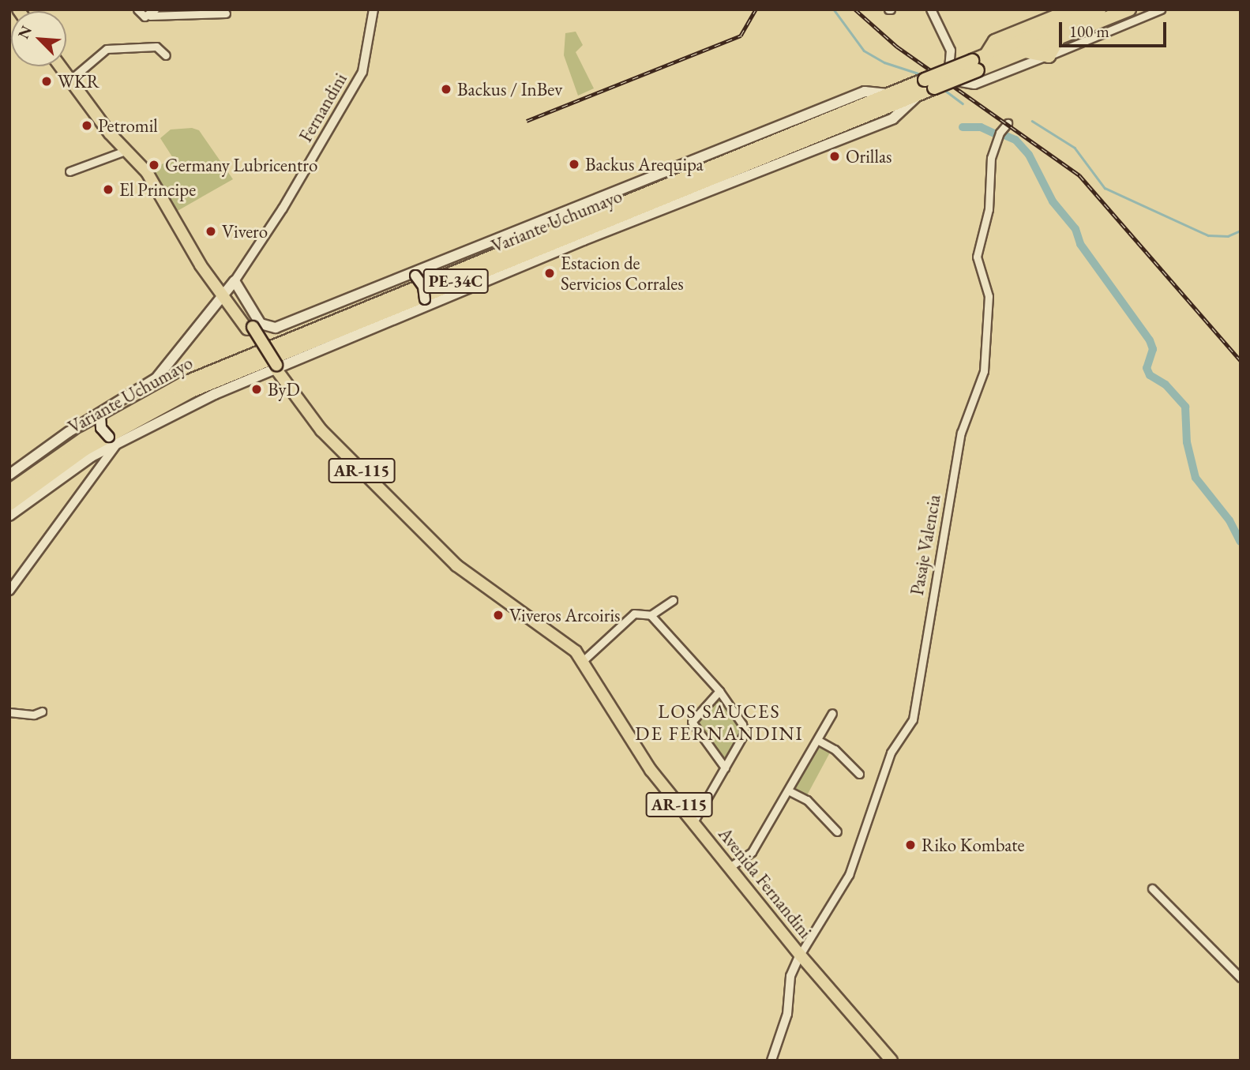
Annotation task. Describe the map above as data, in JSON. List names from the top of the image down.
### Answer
{
  "streets": {
    "highway": ["Variante Uchumayo", "PE-34C"],
    "main road": ["AR-115", "Avenida Fernandini"],
    "street": ["Fernandini", "Pasaje Valencia"]
  },
  "crossings": [
    ["Fernandini", "Variante Uchumayo"],
    ["Fernandini", "Avenida Fernandini"],
    ["Variante Uchumayo", "Avenida Fernandini"],
    ["Pasaje Valencia", "Avenida Fernandini"]
  ],
  "districts": ["LOS SAUCES DE FERNANDINI"],
  "places": [
    "WKR",
    "Backus / InBev",
    "Petromil",
    "Orillas",
    "Backus Arequipa",
    "Germany Lubricentro",
    "El Principe",
    "Vivero",
    "Estacion de Servicios Corrales",
    "ByD",
    "Viveros Arcoiris",
    "Riko Kombate"
  ],
  "scale_bar": "100 m",
  "north": "top left"
}
